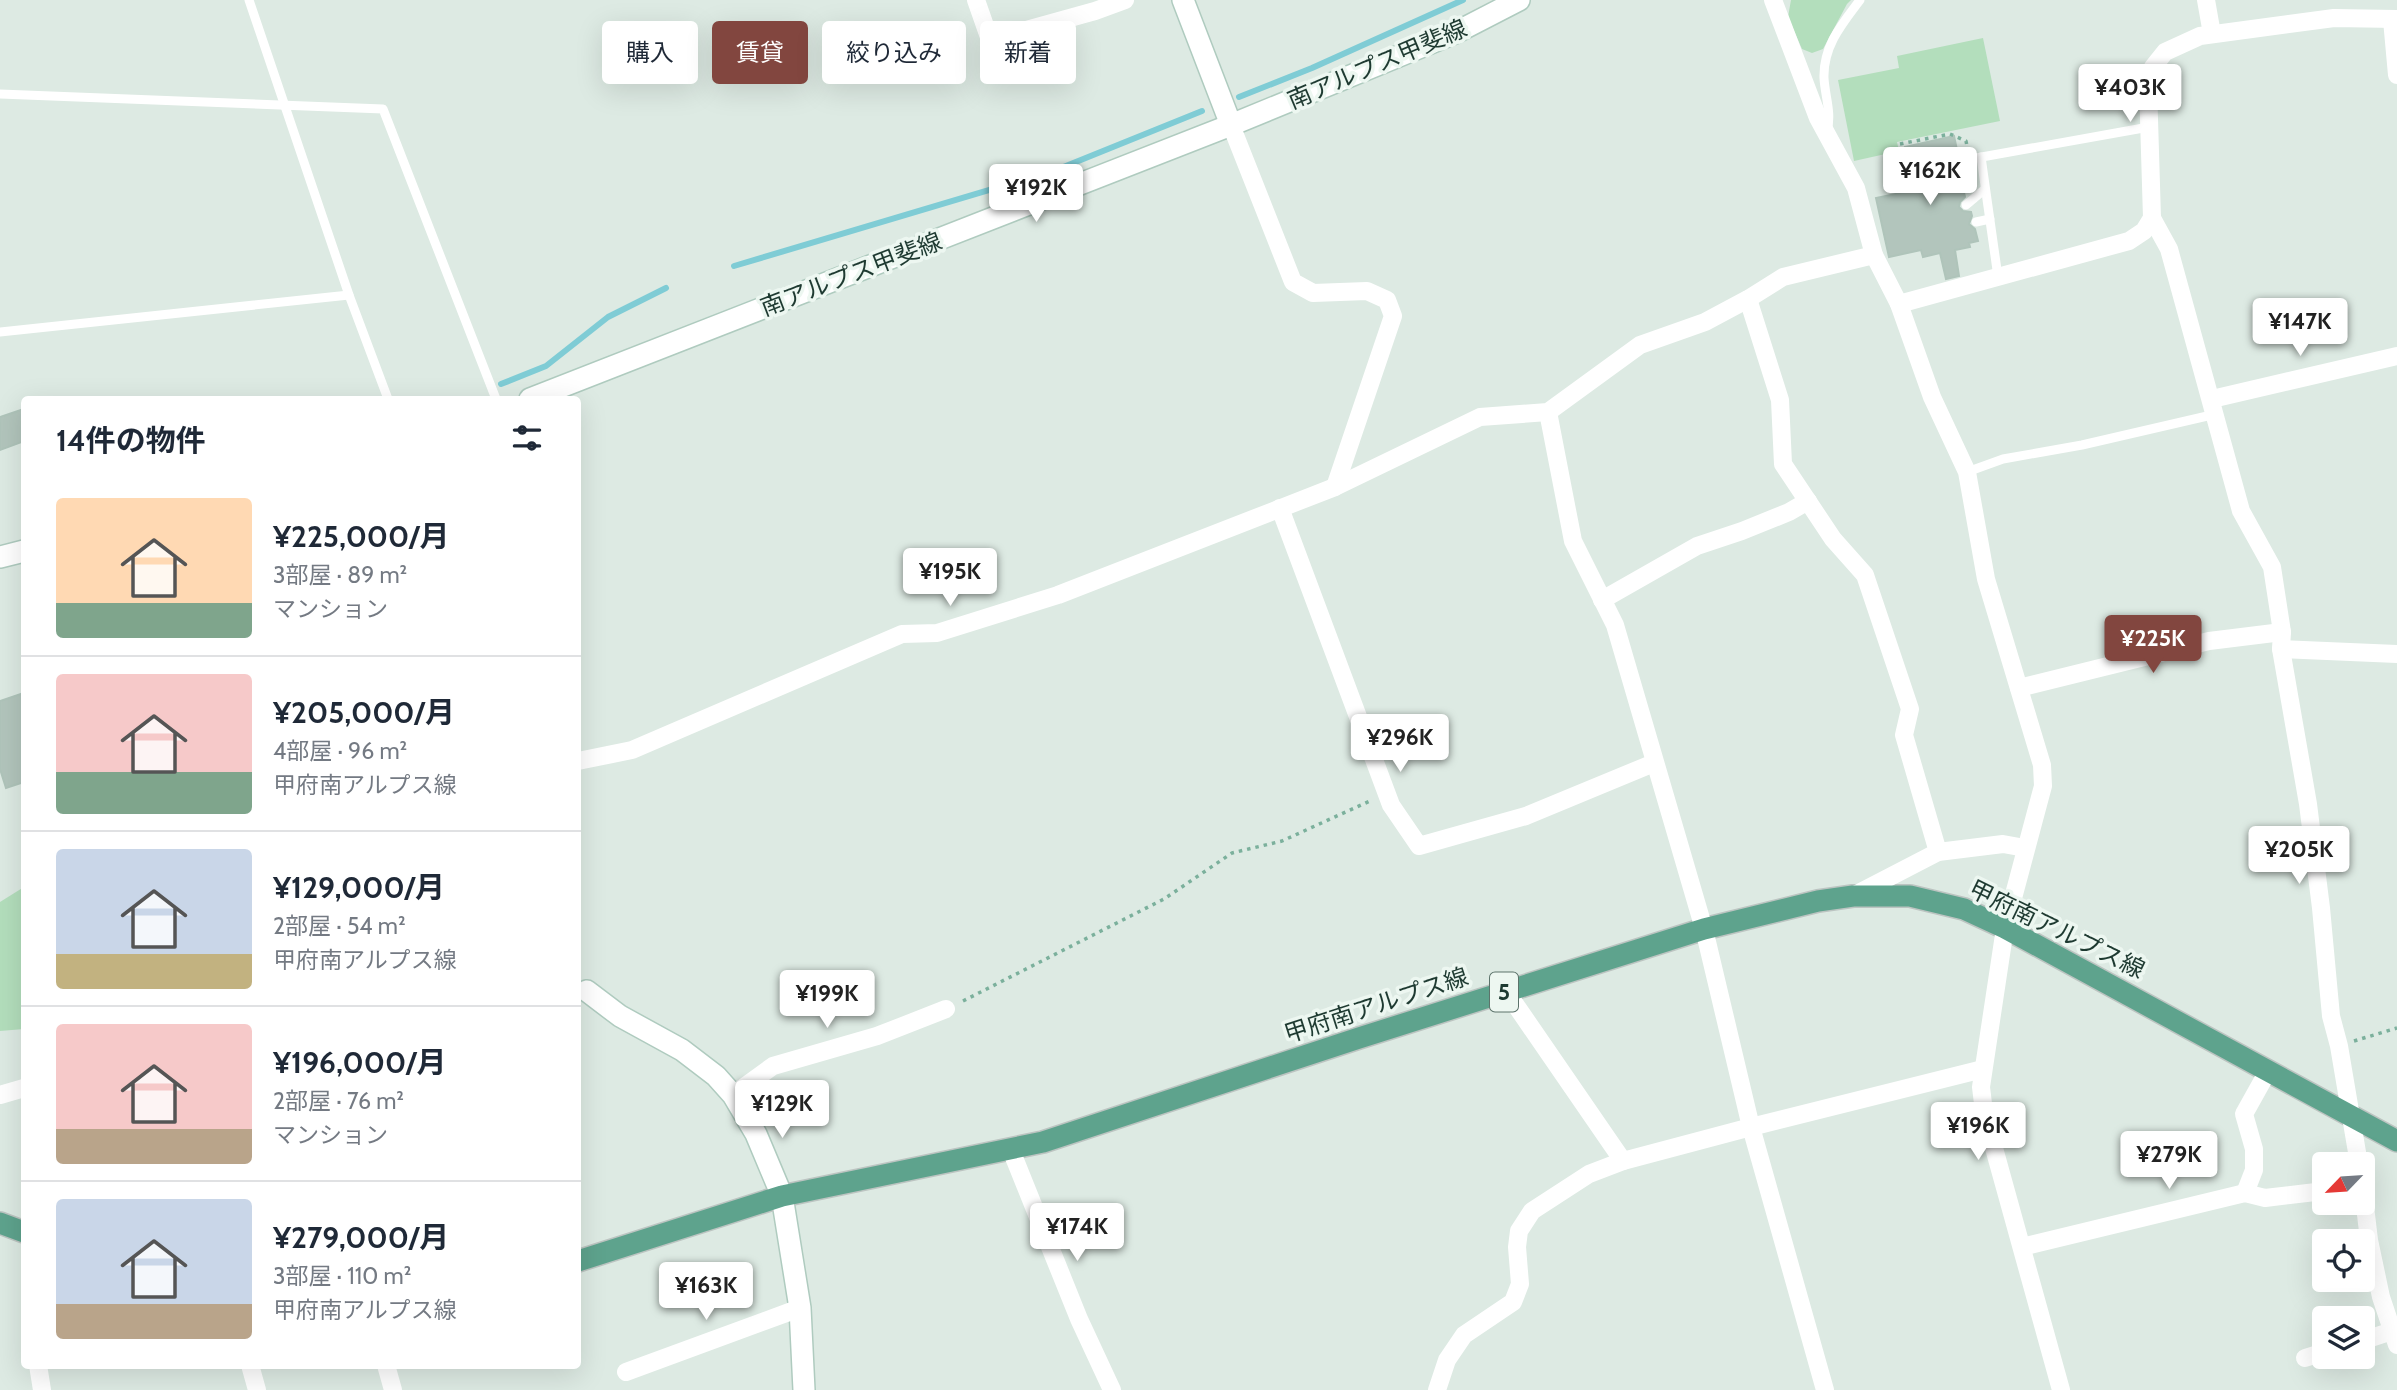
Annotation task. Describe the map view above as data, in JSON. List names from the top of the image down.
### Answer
{
  "streets": {
    "main road": ["南アルプス甲斐線", "甲府南アルプス線", "5"]
  },
  "north": "bottom left",
  "page": {
    "chip": [
      "購入",
      "賃貸",
      "絞り込み",
      "新着"
    ],
    "price": [
      "¥403K",
      "¥162K",
      "¥192K",
      "¥147K",
      "¥195K",
      "¥225K",
      "¥296K",
      "¥205K",
      "¥199K",
      "¥129K",
      "¥196K",
      "¥279K",
      "¥174K",
      "¥163K"
    ],
    "heading": "14件の物件",
    "list": [
      {
        "name": "¥225,000/月",
        "note": "3部屋 · 89 m² · マンション"
      },
      {
        "name": "¥205,000/月",
        "note": "4部屋 · 96 m² · 甲府南アルプス線"
      },
      {
        "name": "¥129,000/月",
        "note": "2部屋 · 54 m² · 甲府南アルプス線"
      },
      {
        "name": "¥196,000/月",
        "note": "2部屋 · 76 m² · マンション"
      },
      {
        "name": "¥279,000/月",
        "note": "3部屋 · 110 m² · 甲府南アルプス線"
      }
    ]
  }
}
